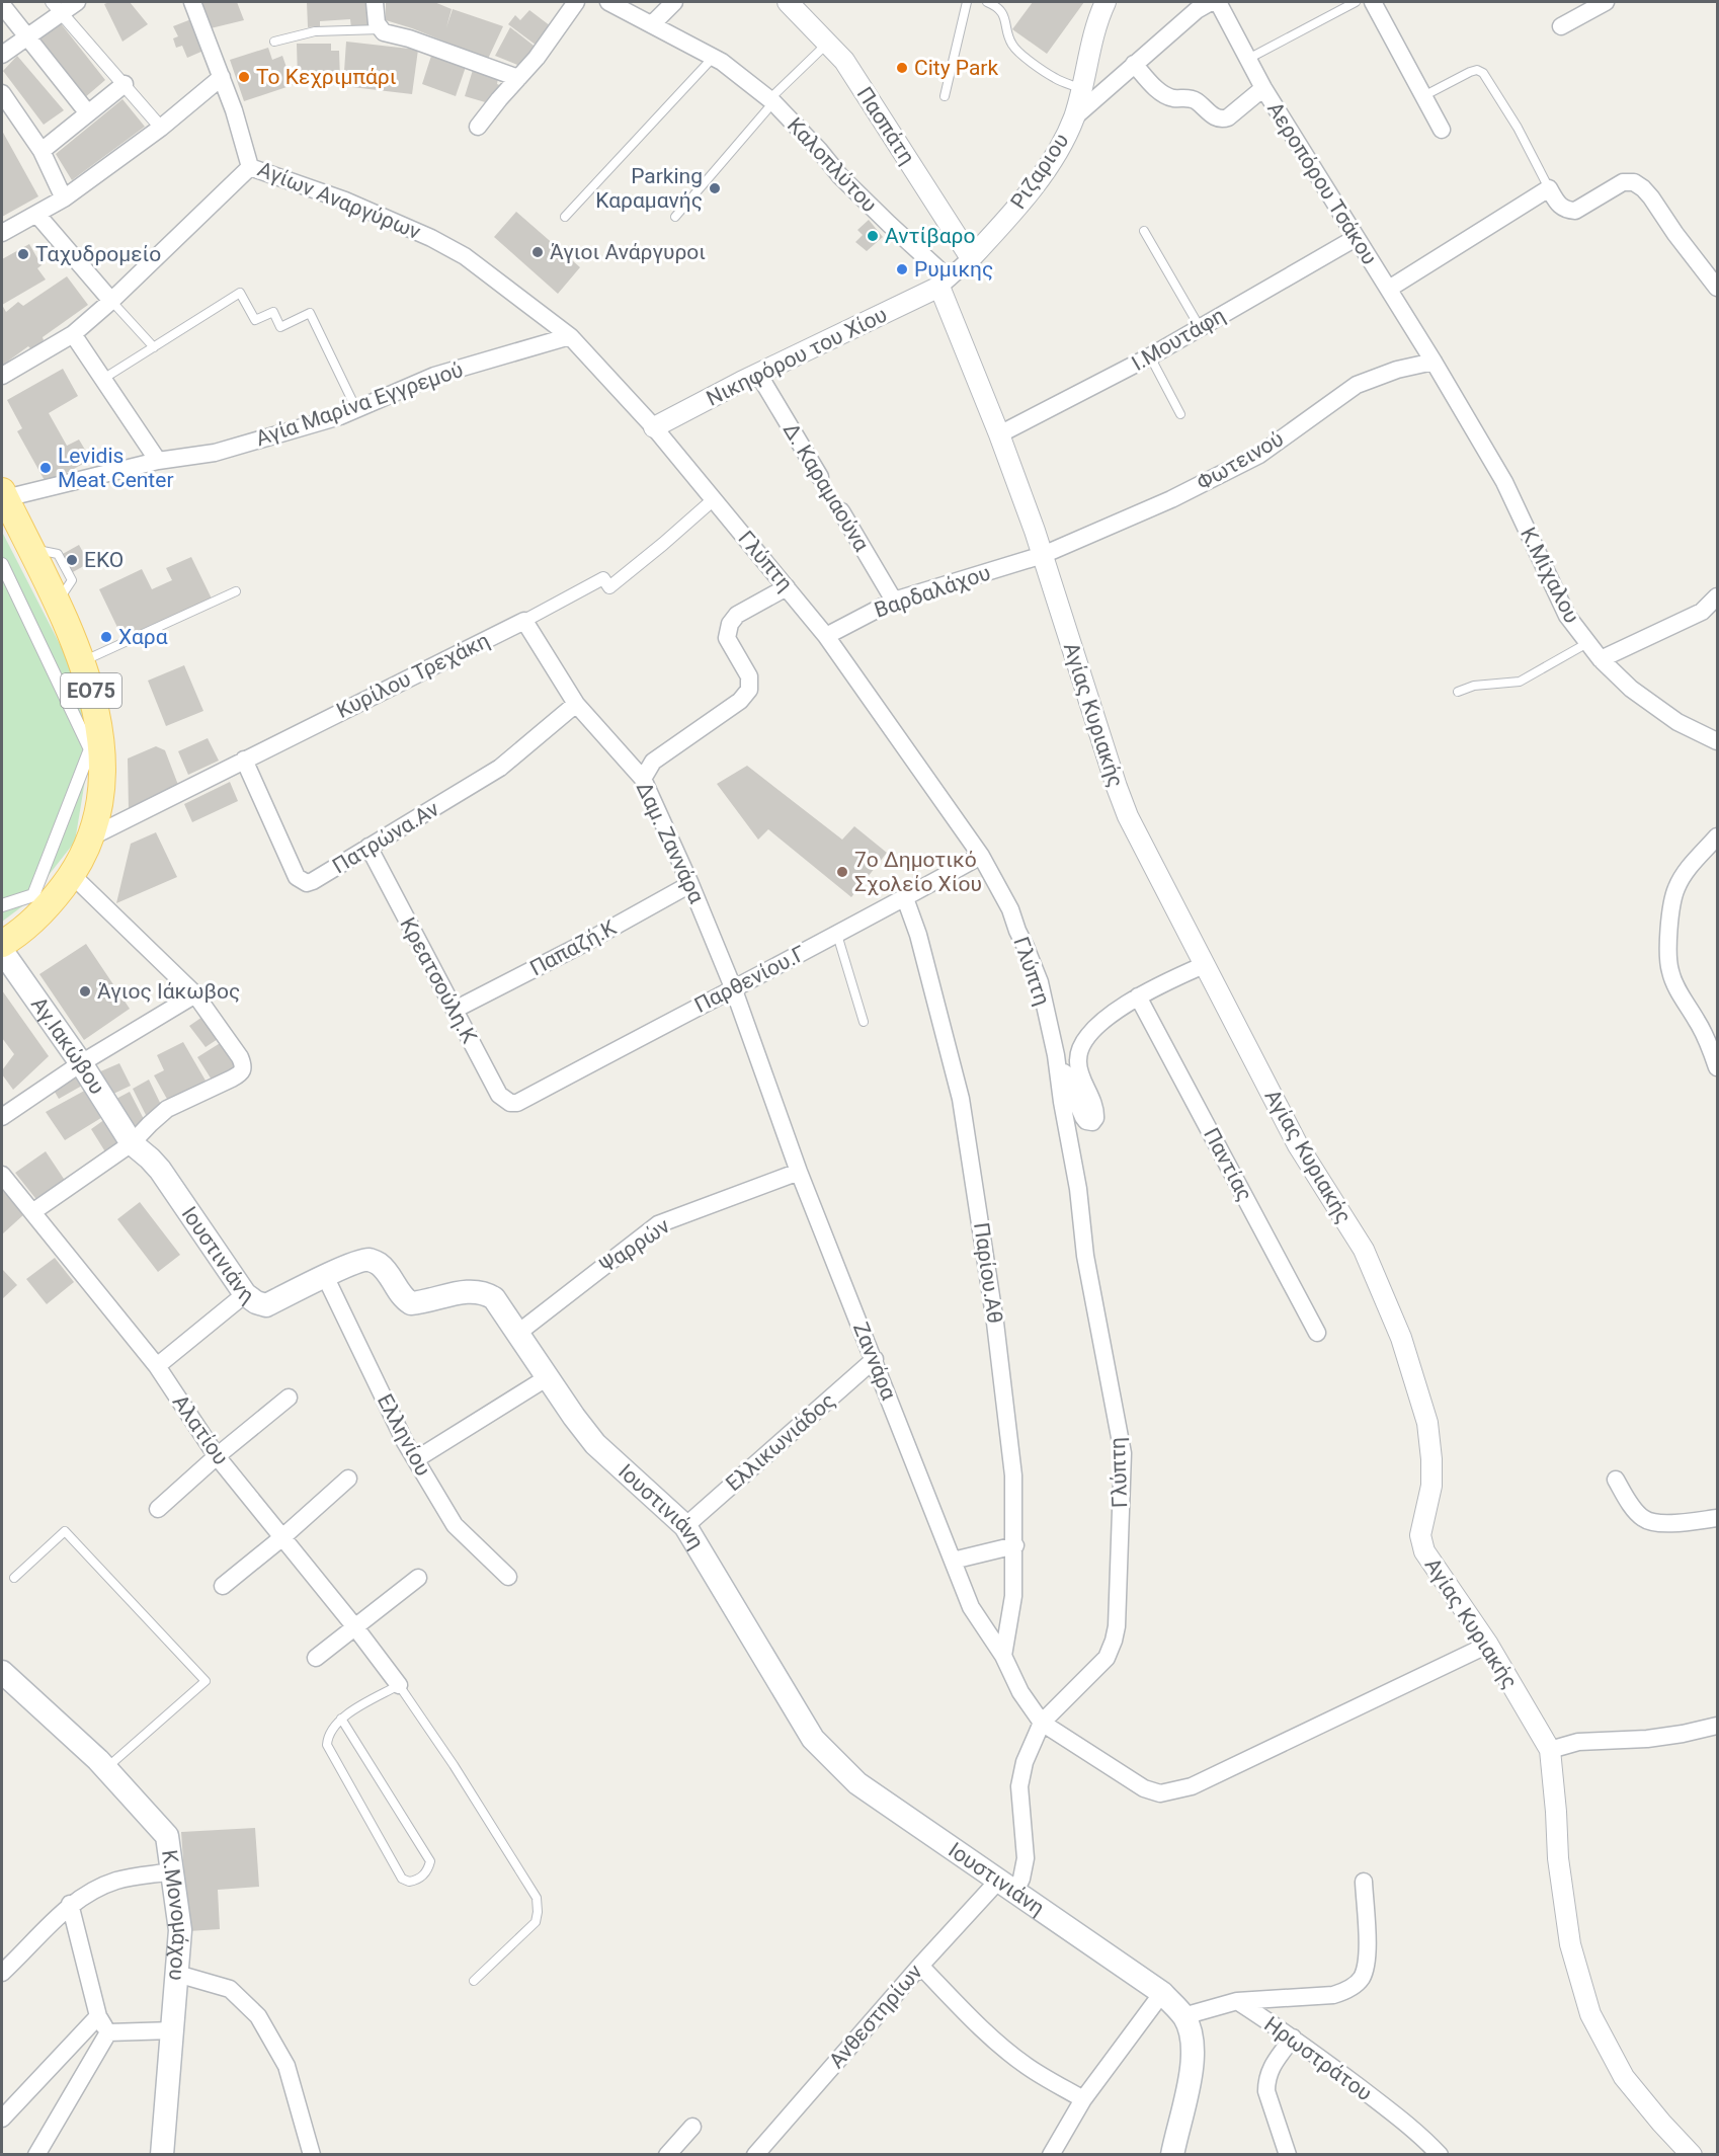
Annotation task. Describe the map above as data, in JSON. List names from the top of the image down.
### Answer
{
  "streets": {
    "main road": [
      "ΕΟ75",
      "Αγ.Ιακώβου",
      "Ιουστινιάνη",
      "Κ.Μονομάχου"
    ],
    "street": [
      "Πασπάτη",
      "Καλοπλύτου",
      "Ριζαριου",
      "Αεροπόρου Τσάκου",
      "Αγίων Αναργύρων",
      "Ι.Μουτάφη",
      "Νικηφόρου του Χίου",
      "Αγία Μαρίνα Εγγρεμού",
      "Φωτεινού",
      "Δ. Καραμαούνα",
      "Γλύπτη",
      "Κ.Μίχαλου",
      "Βαρδαλάχου",
      "Κυρίλου Τρεχάκη",
      "Αγίας Κυριακής",
      "Πατρώνα.Αν",
      "Δαμ. Ζαννάρα",
      "Παπαζή.Κ",
      "Παρθενίου.Γ",
      "Κρεατσούλη.Κ",
      "Παντίας",
      "Ψαρρών",
      "Παρίου.Αθ",
      "Ζαννάρα",
      "Αλατίου",
      "Ελληνίου",
      "Ελλικωνιάδος",
      "Ανθεστηρίων",
      "Ηρωστράτου"
    ]
  },
  "crossings": [
    ["Πασπάτη", "Ριζαριου"],
    ["Καλοπλύτου", "Ι.Μουτάφη"],
    ["Καλοπλύτου", "Νικηφόρου του Χίου"],
    ["Καλοπλύτου", "Φωτεινού"],
    ["Καλοπλύτου", "Βαρδαλάχου"],
    ["Καλοπλύτου", "Αγίας Κυριακής"],
    ["Αεροπόρου Τσάκου", "Ι.Μουτάφη"],
    ["Αεροπόρου Τσάκου", "Φωτεινού"],
    ["Αεροπόρου Τσάκου", "Κ.Μίχαλου"],
    ["Αγίων Αναργύρων", "Αγία Μαρίνα Εγγρεμού"],
    ["Αγίων Αναργύρων", "Γλύπτη"],
    ["Νικηφόρου του Χίου", "Δ. Καραμαούνα"],
    ["Νικηφόρου του Χίου", "Γλύπτη"],
    ["Αγία Μαρίνα Εγγρεμού", "Γλύπτη"],
    ["Αγία Μαρίνα Εγγρεμού", "ΕΟ75"],
    ["Φωτεινού", "Κ.Μίχαλου"],
    ["Φωτεινού", "Βαρδαλάχου"],
    ["Φωτεινού", "Αγίας Κυριακής"],
    ["Δ. Καραμαούνα", "Βαρδαλάχου"],
    ["Γλύπτη", "Βαρδαλάχου"],
    ["Γλύπτη", "Κυρίλου Τρεχάκη"],
    ["Γλύπτη", "Παρθενίου.Γ"],
    ["Γλύπτη", "Ζαννάρα"],
    ["Βαρδαλάχου", "Αγίας Κυριακής"],
    ["Κυρίλου Τρεχάκη", "ΕΟ75"],
    ["Κυρίλου Τρεχάκη", "Πατρώνα.Αν"],
    ["Κυρίλου Τρεχάκη", "Δαμ. Ζαννάρα"],
    ["Πατρώνα.Αν", "Δαμ. Ζαννάρα"],
    ["Πατρώνα.Αν", "Κρεατσούλη.Κ"],
    ["Δαμ. Ζαννάρα", "Παπαζή.Κ"],
    ["Δαμ. Ζαννάρα", "Παρθενίου.Γ"],
    ["Δαμ. Ζαννάρα", "Ζαννάρα"],
    ["Παπαζή.Κ", "Κρεατσούλη.Κ"],
    ["Παρθενίου.Γ", "Κρεατσούλη.Κ"],
    ["Παρθενίου.Γ", "Παρίου.Αθ"],
    ["Παρθενίου.Γ", "Ζαννάρα"],
    ["Αγ.Ιακώβου", "Ιουστινιάνη"],
    ["Ψαρρών", "Ιουστινιάνη"],
    ["Ψαρρών", "Ζαννάρα"],
    ["Ιουστινιάνη", "Ελληνίου"],
    ["Ιουστινιάνη", "Ελλικωνιάδος"],
    ["Ιουστινιάνη", "Ανθεστηρίων"],
    ["Παρίου.Αθ", "Ζαννάρα"],
    ["Ζαννάρα", "Ελλικωνιάδος"]
  ],
  "places": [
    "City Park",
    "Το Κεχριμπάρι",
    "Parking Καραμανής",
    "Αντίβαρο",
    "Άγιοι Ανάργυροι",
    "Ταχυδρομείο",
    "Ρυμικης",
    "Levidis Meat Center",
    "EKO",
    "Χαρα",
    "7ο Δημοτικό Σχολείο Χίου",
    "Άγιος Ιάκωβος"
  ]
}
